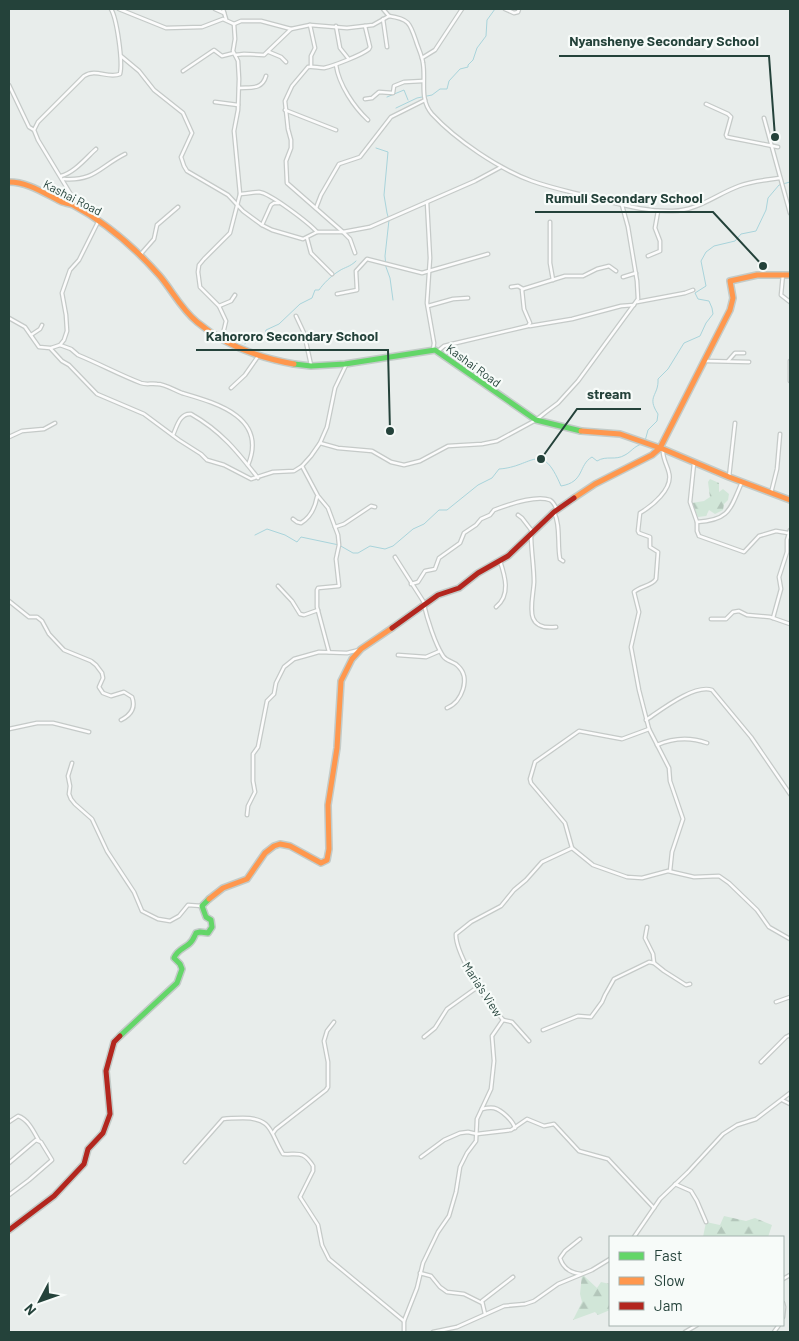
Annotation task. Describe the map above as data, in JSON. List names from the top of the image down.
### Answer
{
  "streets": {
    "street": ["Kashai Road", "Maria's View"]
  },
  "places": [
    "Nyanshenye Secondary School",
    "Rumuli Secondary School",
    "Kahororo Secondary School",
    "stream"
  ],
  "legend": ["Fast", "Slow", "Jam"],
  "north": "bottom left"
}
